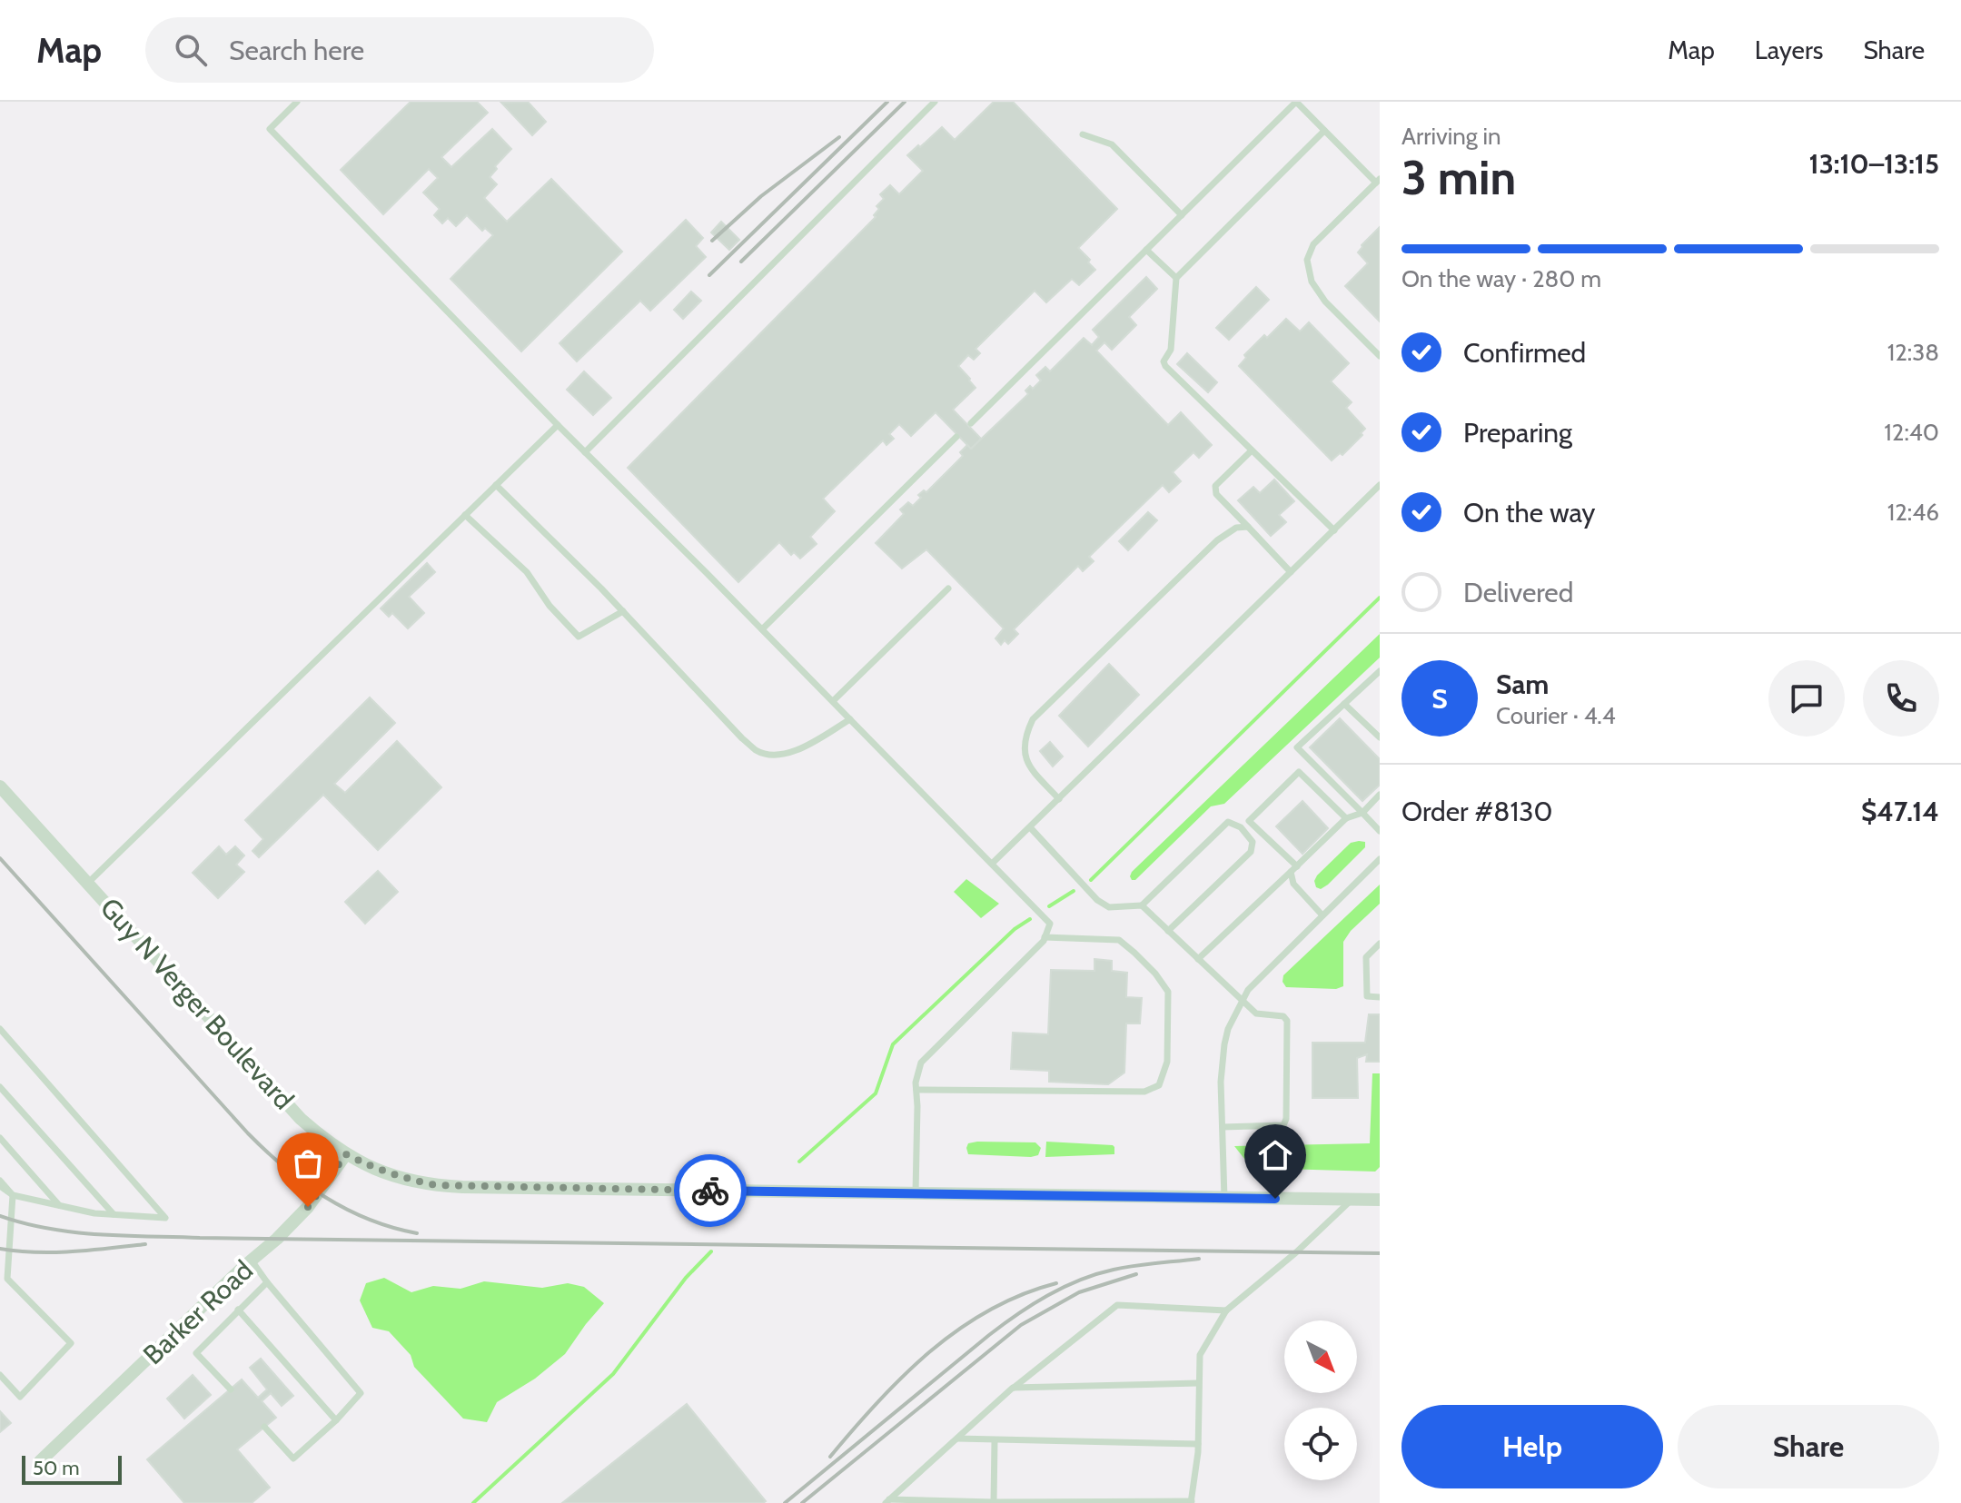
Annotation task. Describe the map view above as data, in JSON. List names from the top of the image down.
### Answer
{
  "streets": {
    "street": ["Guy N Verger Boulevard", "Barker Road"]
  },
  "crossings": [
    ["Guy N Verger Boulevard", "Barker Road"]
  ],
  "scale_bar": "50 m",
  "north": "bottom right",
  "page": {
    "header": "Map",
    "search": "Search here",
    "nav": ["Map", "Layers", "Share"],
    "heading": ["3 min", "Arriving in", "13:10–13:15"],
    "panel": [
      "Sam",
      "Courier · 4.4",
      "Order #8130",
      "$47.14"
    ],
    "bar": "On the way · 280 m",
    "list": [
      ["Confirmed", "12:38"],
      ["Preparing", "12:40"],
      ["On the way", "12:46"],
      "Delivered"
    ],
    "round": "S",
    "buttons": ["Help", "Share"],
    "scale": "50 m"
  }
}
